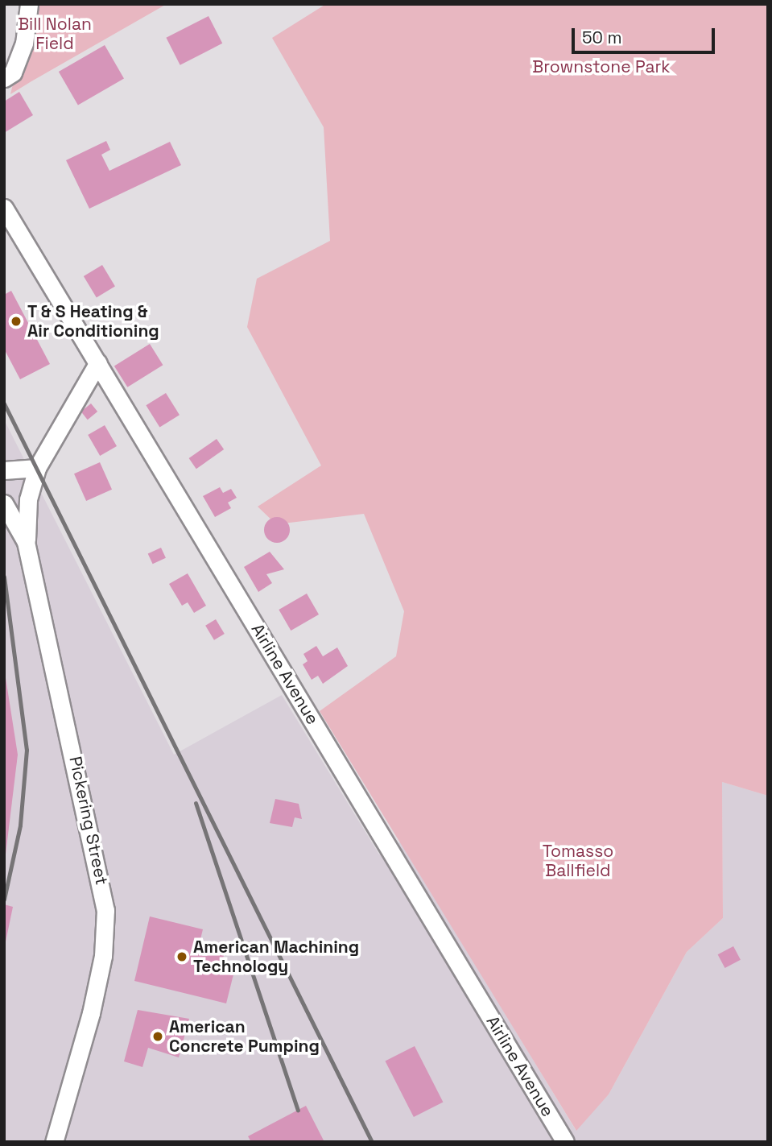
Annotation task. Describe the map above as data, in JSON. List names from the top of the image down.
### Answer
{
  "streets": {
    "street": ["Airline Avenue", "Pickering Street"]
  },
  "parks": ["Bill Nolan Field", "Brownstone Park", "Tomasso Ballfield"],
  "places": ["T & S Heating & Air Conditioning", "American Machining Technology", "American Concrete Pumping"],
  "scale_bar": "50 m"
}
